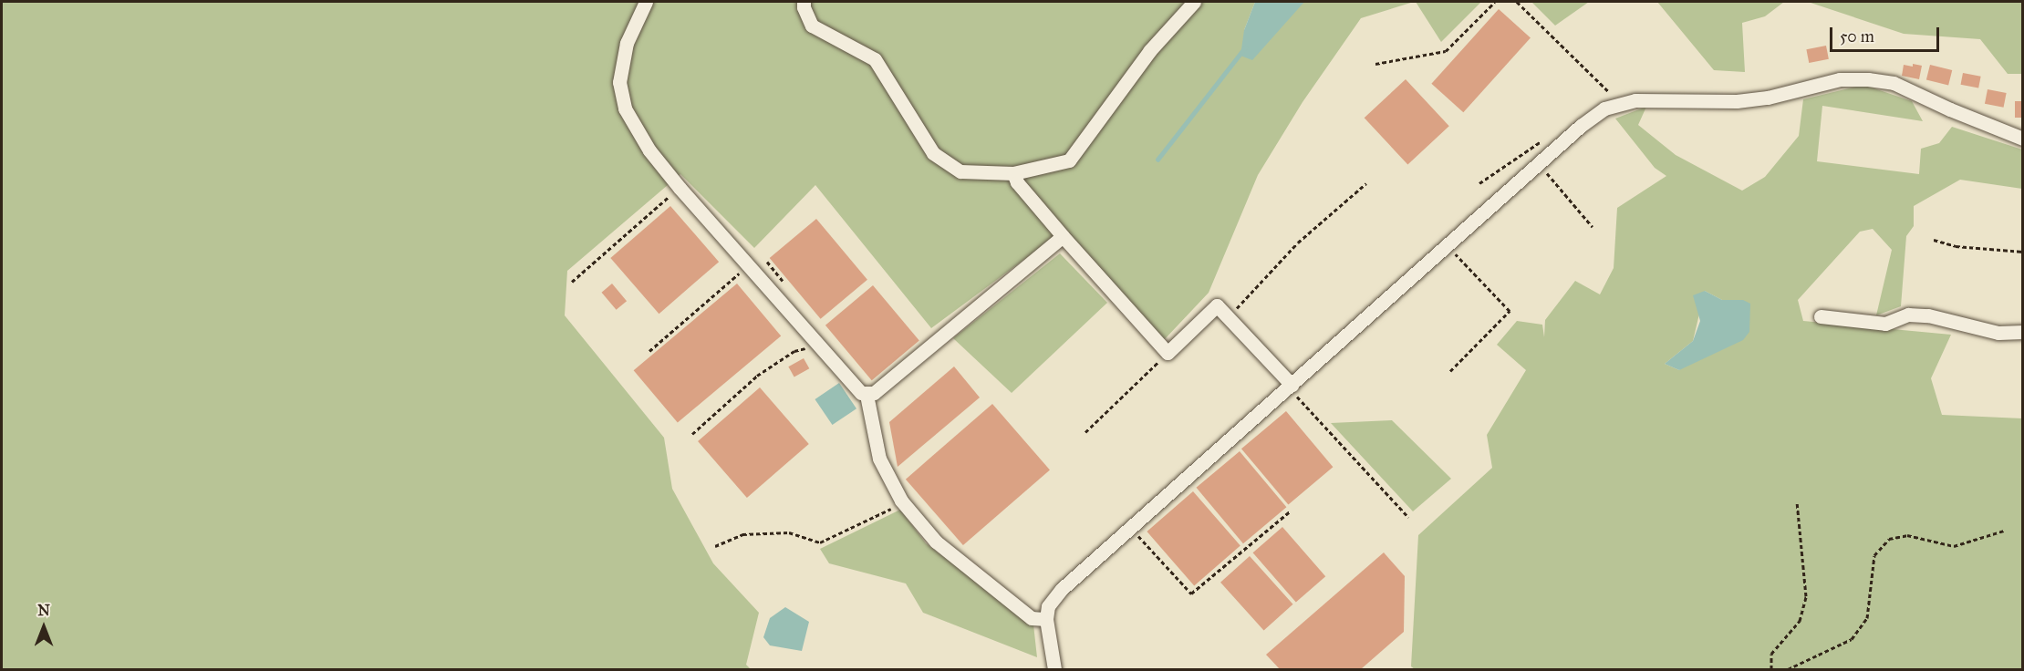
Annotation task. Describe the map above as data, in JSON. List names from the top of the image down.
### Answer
{
  "scale_bar": "50 m",
  "north": "top"
}
